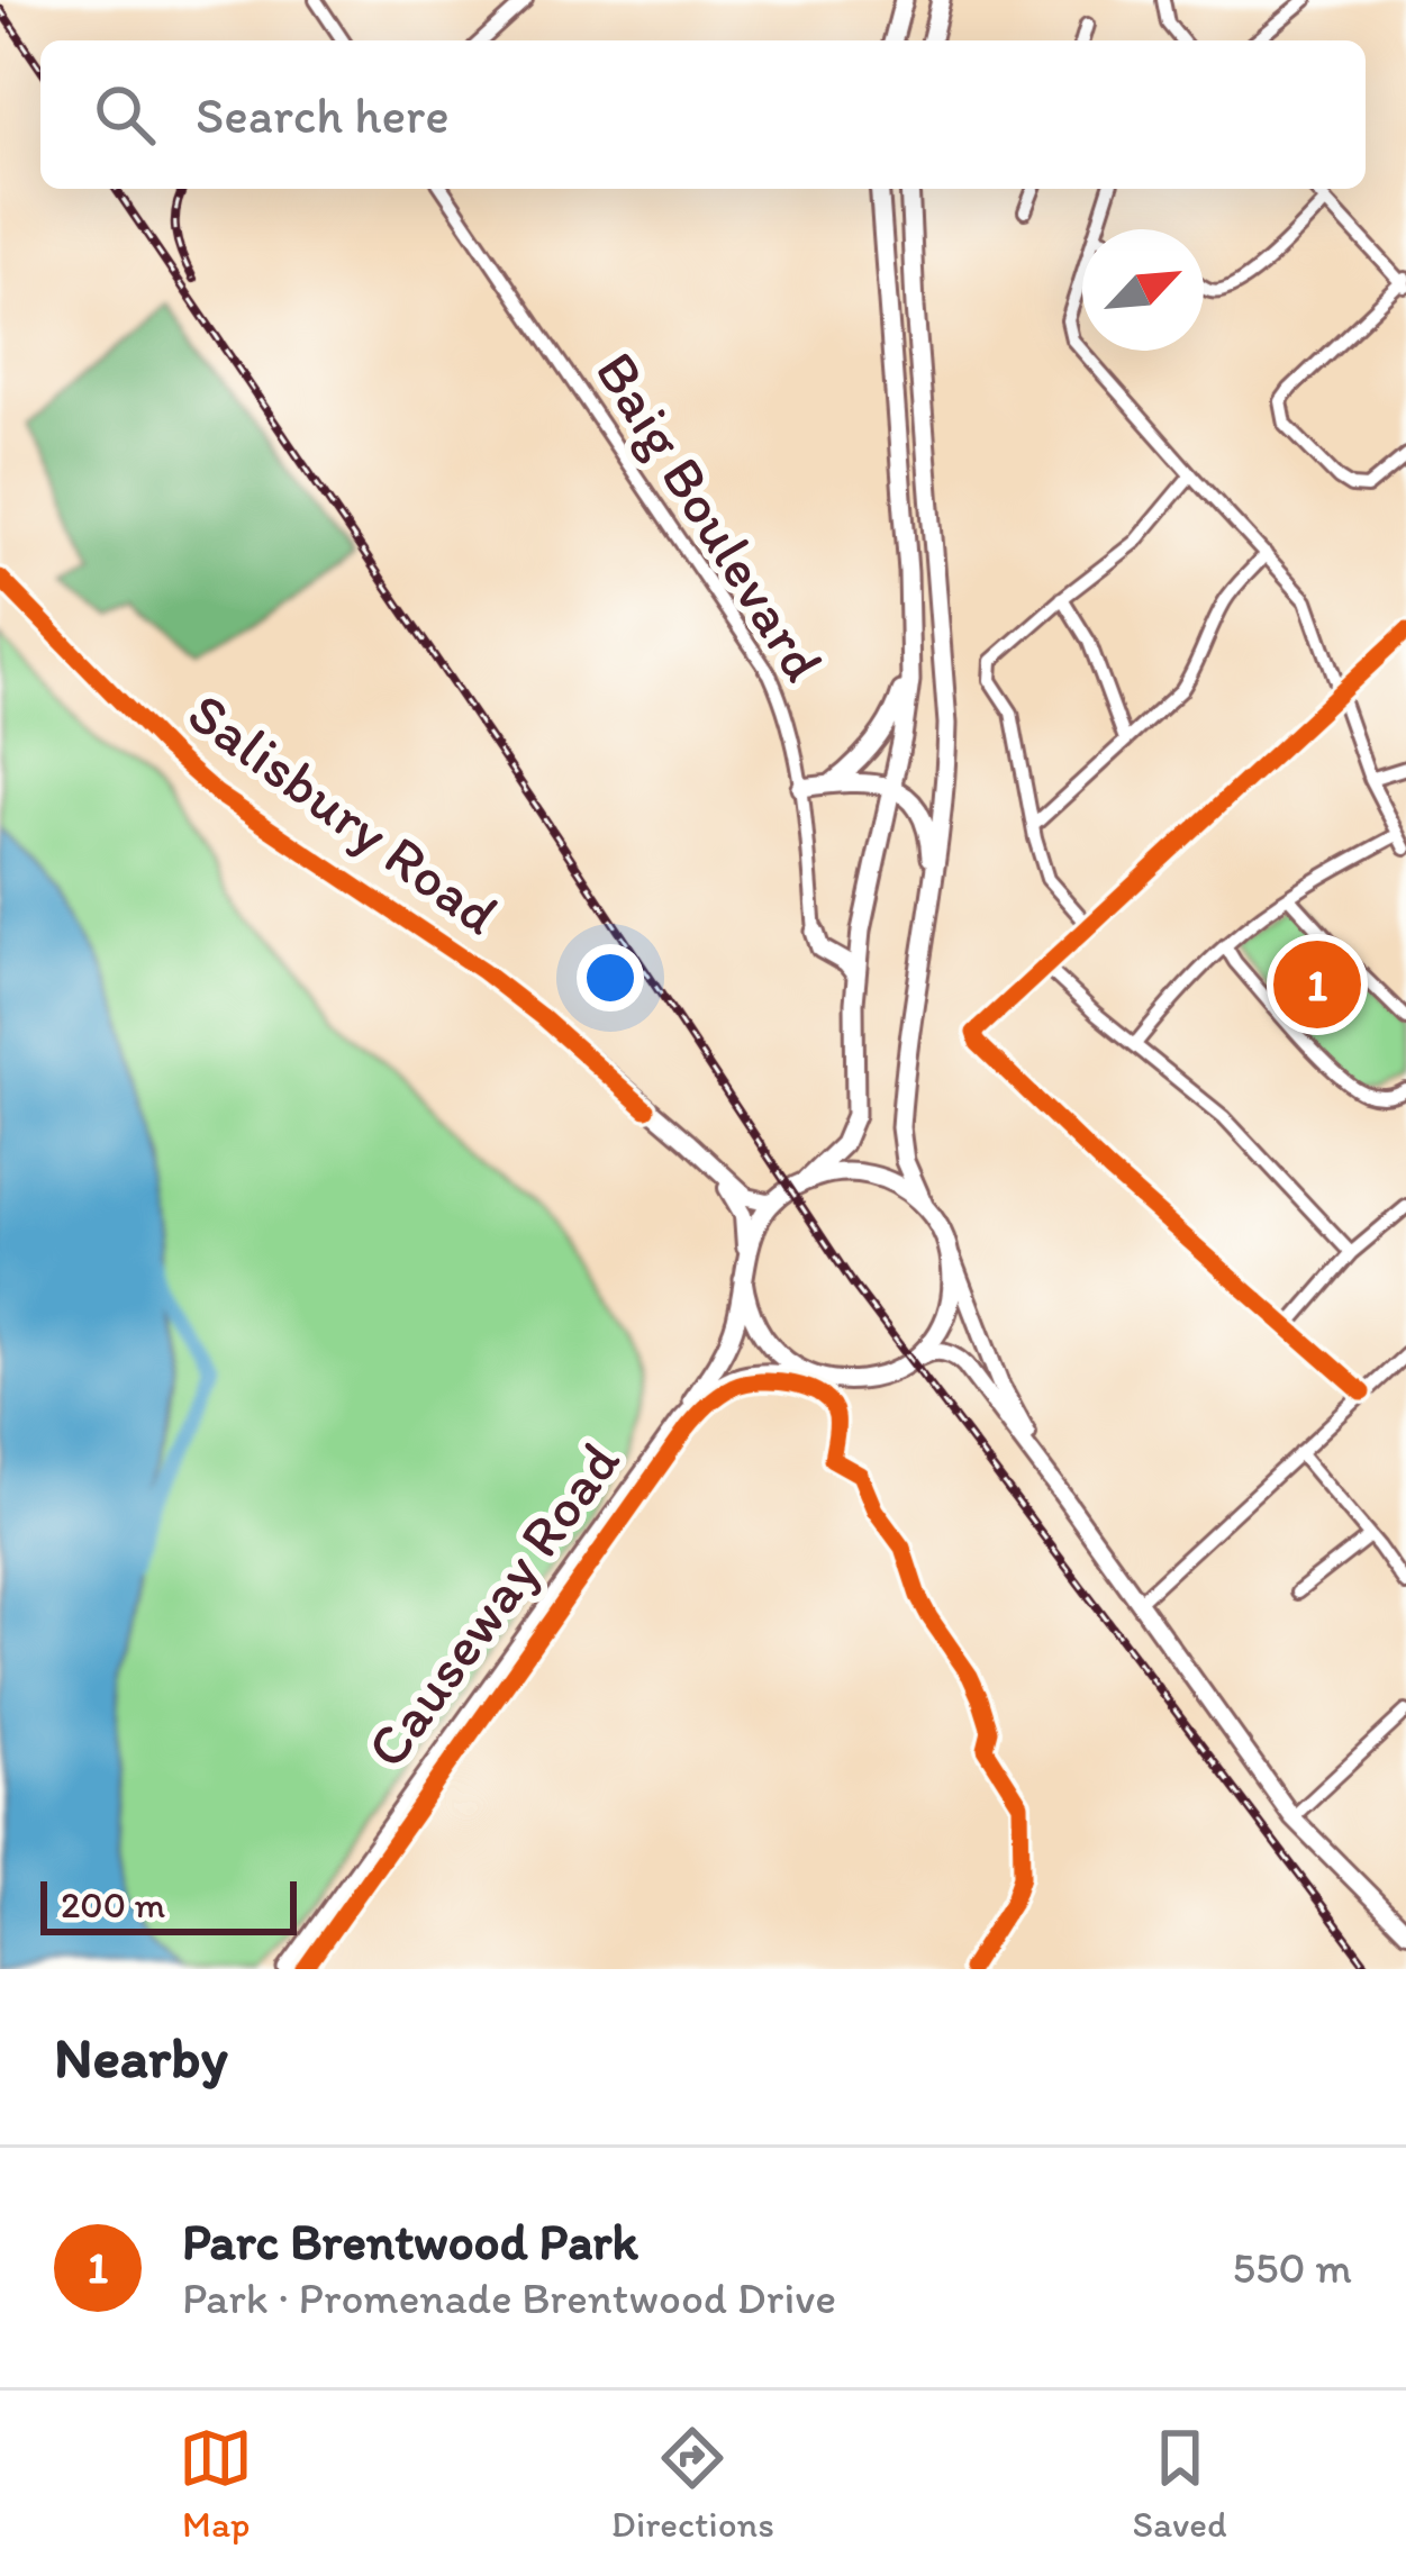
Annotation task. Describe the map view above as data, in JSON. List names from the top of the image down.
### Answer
{
  "streets": {
    "highway": ["Causeway Road"],
    "main road": ["Salisbury Road"],
    "street": ["Baig Boulevard"]
  },
  "crossings": [
    ["Salisbury Road", "Causeway Road"]
  ],
  "scale_bar": "200 m",
  "north": "top right",
  "page": {
    "search": "Search here",
    "pins": "1",
    "scale": "200 m",
    "heading": "Nearby",
    "list": [
      {
        "mark": "1",
        "name": "Parc Brentwood Park",
        "note": "Park · Promenade Brentwood Drive",
        "value": "550 m"
      }
    ],
    "nav": ["Map", "Directions", "Saved"]
  }
}
